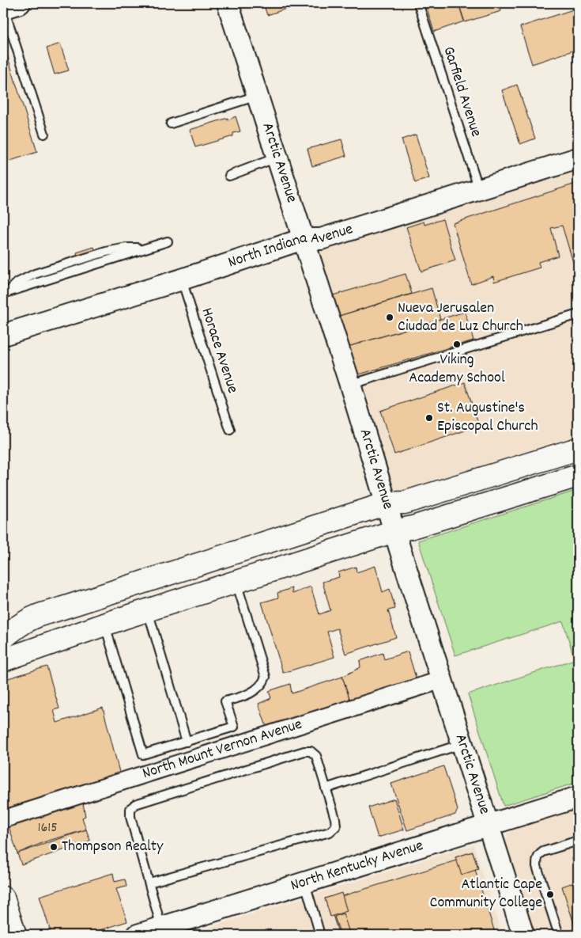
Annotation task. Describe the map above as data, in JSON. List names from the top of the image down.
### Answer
{
  "streets": {
    "street": [
      "Arctic Avenue",
      "North Indiana Avenue",
      "North Mount Vernon Avenue",
      "North Kentucky Avenue"
    ],
    "lane": ["Garfield Avenue", "Horace Avenue"]
  },
  "crossings": [
    ["Garfield Avenue", "North Indiana Avenue"],
    ["Arctic Avenue", "North Indiana Avenue"],
    ["Arctic Avenue", "North Mount Vernon Avenue"],
    ["Arctic Avenue", "North Kentucky Avenue"],
    ["North Indiana Avenue", "Horace Avenue"]
  ],
  "places": [
    "Nueva Jerusalen Ciudad de Luz Church",
    "Viking Academy School",
    "St. Augustine's Episcopal Church",
    "Thompson Realty",
    "Atlantic Cape Community College"
  ],
  "house_numbers": ["1615"]
}
